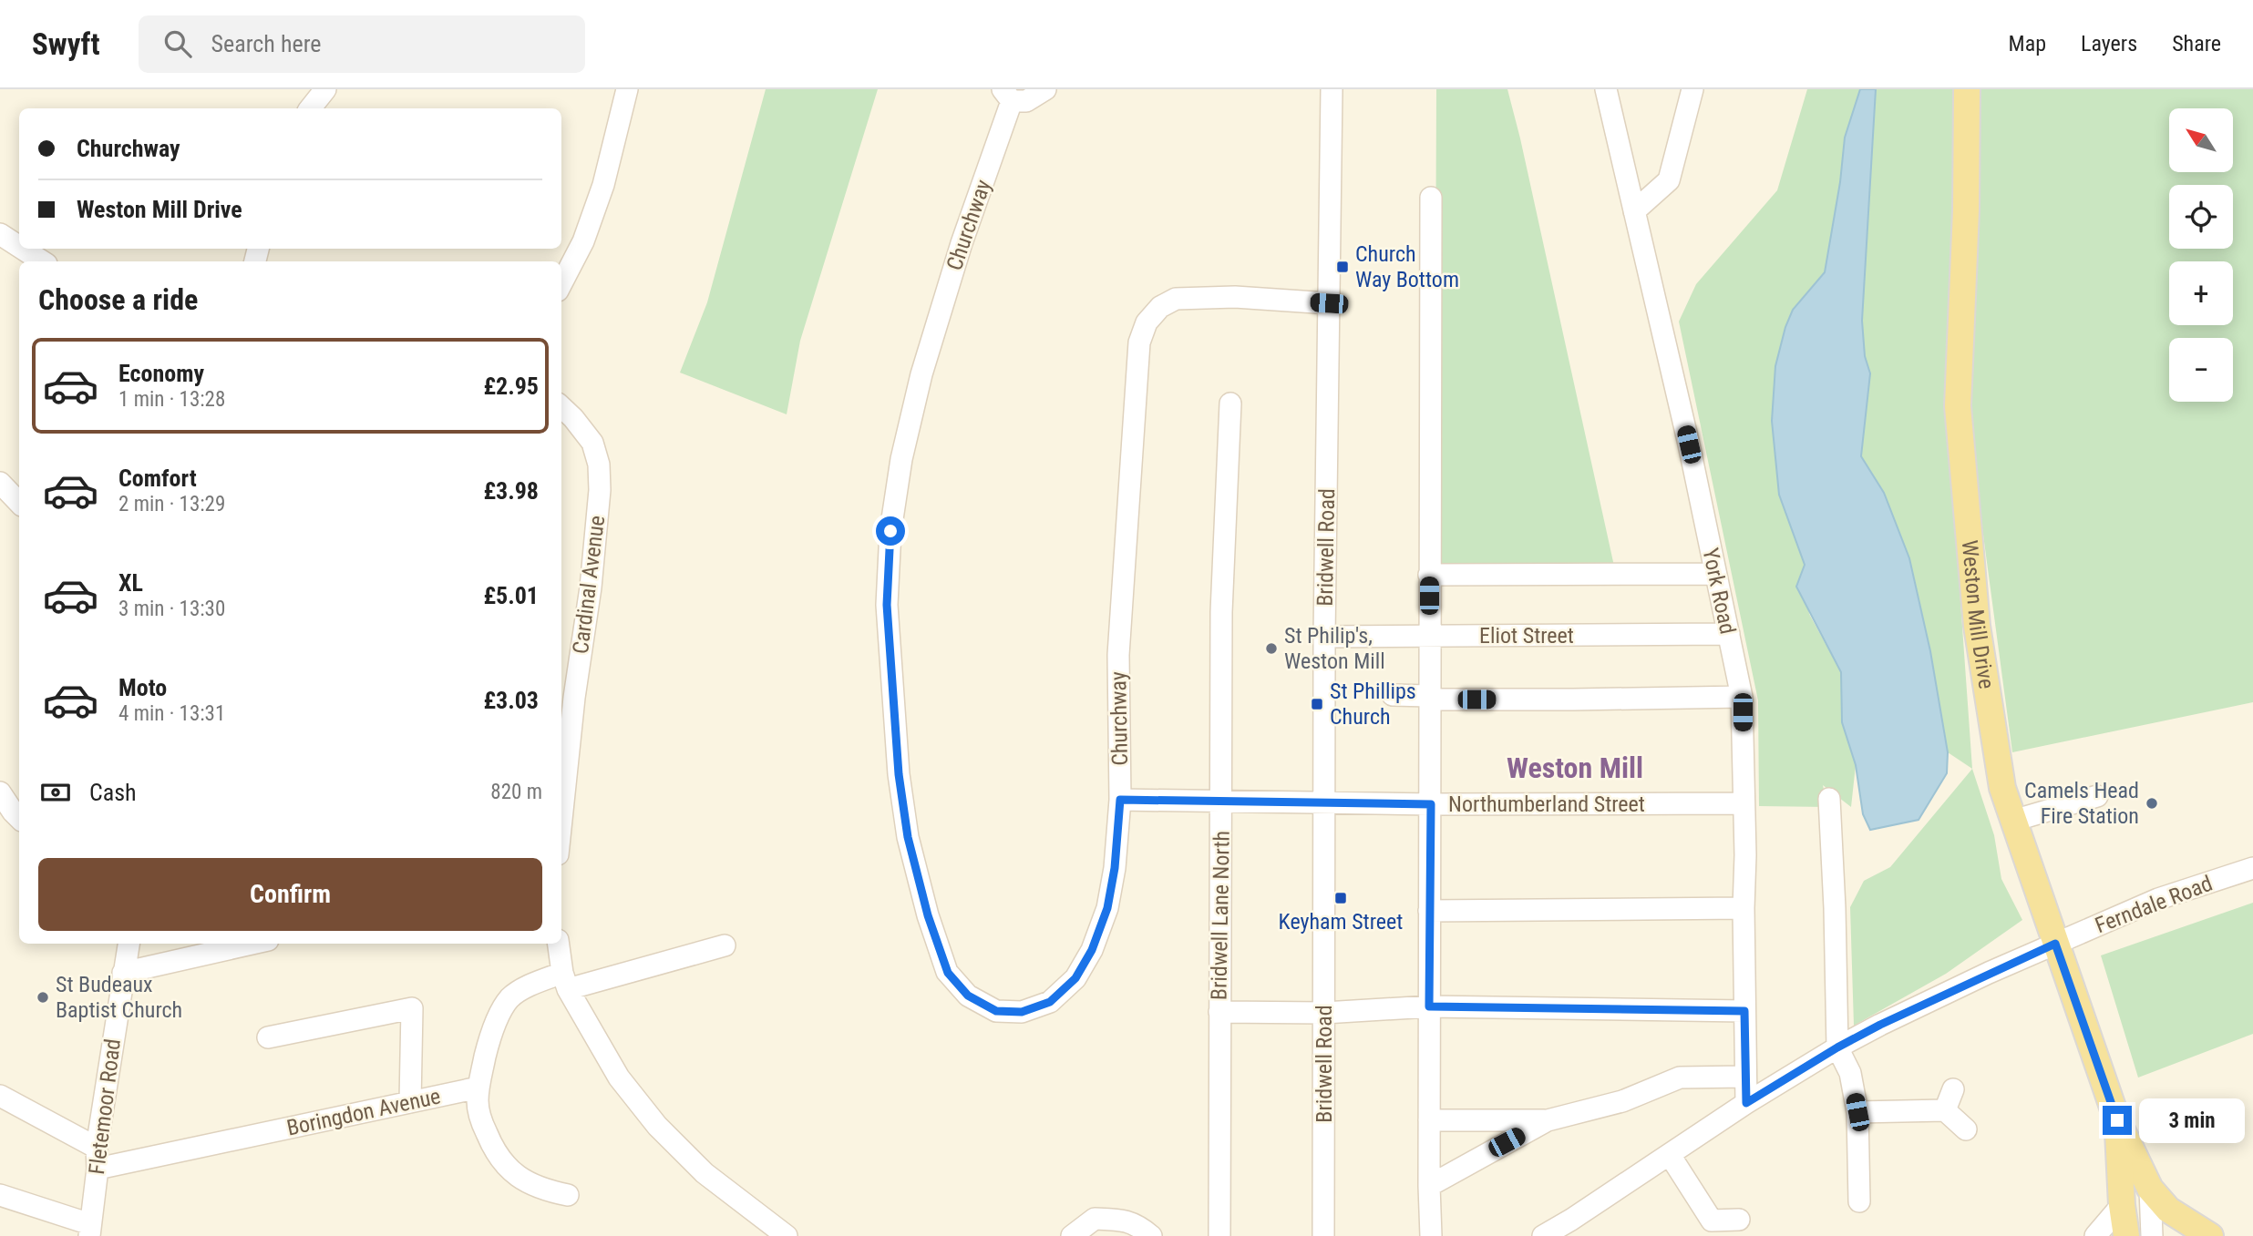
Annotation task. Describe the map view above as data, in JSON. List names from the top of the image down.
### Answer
{
  "streets": {
    "main road": ["Weston Mill Drive"],
    "street": [
      "Churchway",
      "Bridwell Road",
      "Cardinal Avenue",
      "York Road",
      "Eliot Street",
      "Northumberland Street",
      "Ferndale Road",
      "Bridwell Lane North",
      "Fletemoor Road",
      "Boringdon Avenue"
    ]
  },
  "crossings": [
    ["Churchway", "Bridwell Road"],
    ["Churchway", "Northumberland Street"],
    ["Bridwell Road", "Eliot Street"],
    ["Bridwell Road", "Northumberland Street"],
    ["York Road", "Eliot Street"],
    ["York Road", "Northumberland Street"],
    ["York Road", "Ferndale Road"],
    ["Weston Mill Drive", "Ferndale Road"],
    ["Northumberland Street", "Bridwell Lane North"],
    ["Fletemoor Road", "Boringdon Avenue"]
  ],
  "districts": ["Weston Mill"],
  "places": {
    "transit": ["Church Way Bottom", "St Phillips Church", "Keyham Street"],
    "other": ["St Philip's, Weston Mill", "Camels Head Fire Station", "St Budeaux Baptist Church"]
  },
  "north": "top left",
  "page": {
    "header": "Swyft",
    "search": "Search here",
    "nav": ["Map", "Layers", "Share"],
    "map_buttons": ["+", "−"],
    "banner": ["Churchway", "Weston Mill Drive"],
    "heading": "Choose a ride",
    "list": [
      {
        "name": "Economy",
        "note": "1 min · 13:28",
        "value": "£2.95"
      },
      {
        "name": "Comfort",
        "note": "2 min · 13:29",
        "value": "£3.98"
      },
      {
        "name": "XL",
        "note": "3 min · 13:30",
        "value": "£5.01"
      },
      {
        "name": "Moto",
        "note": "4 min · 13:31",
        "value": "£3.03"
      }
    ],
    "pay": ["Cash", "820 m"],
    "buttons": "Confirm",
    "bubble": "3 min"
  }
}
